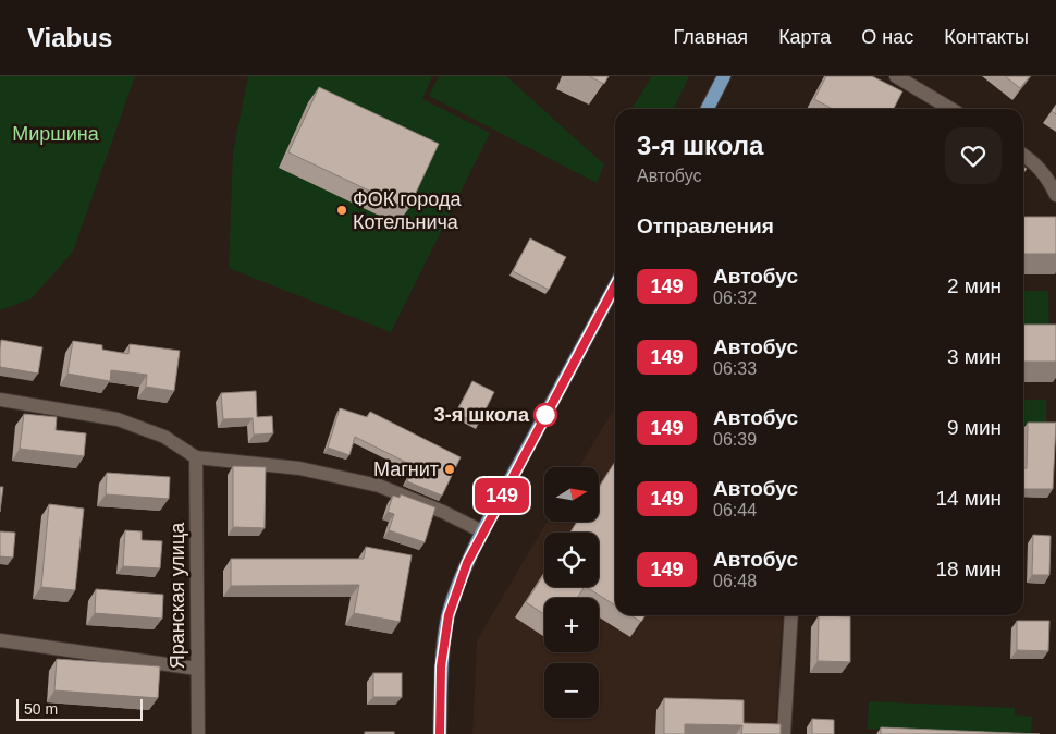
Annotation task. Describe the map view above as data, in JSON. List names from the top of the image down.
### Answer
{
  "streets": {
    "street": ["Яранская улица"]
  },
  "parks": ["Миршина"],
  "places": ["ФОК города Котельнича", "3-я школа", "Магнит"],
  "lines": ["bus line 149"],
  "scale_bar": "50 m",
  "north": "right",
  "page": {
    "header": "Viabus",
    "nav": [
      "Главная",
      "Карта",
      "О нас",
      "Контакты"
    ],
    "on_map": "149",
    "heading": [
      ["3-я школа", "Автобус"],
      "Отправления"
    ],
    "list": [
      {
        "mark": "149",
        "name": "Автобус",
        "note": "06:32",
        "value": "2 мин"
      },
      {
        "mark": "149",
        "name": "Автобус",
        "note": "06:33",
        "value": "3 мин"
      },
      {
        "mark": "149",
        "name": "Автобус",
        "note": "06:39",
        "value": "9 мин"
      },
      {
        "mark": "149",
        "name": "Автобус",
        "note": "06:44",
        "value": "14 мин"
      },
      {
        "mark": "149",
        "name": "Автобус",
        "note": "06:48",
        "value": "18 мин"
      }
    ],
    "map_buttons": ["+", "−"],
    "scale": "50 m"
  }
}
